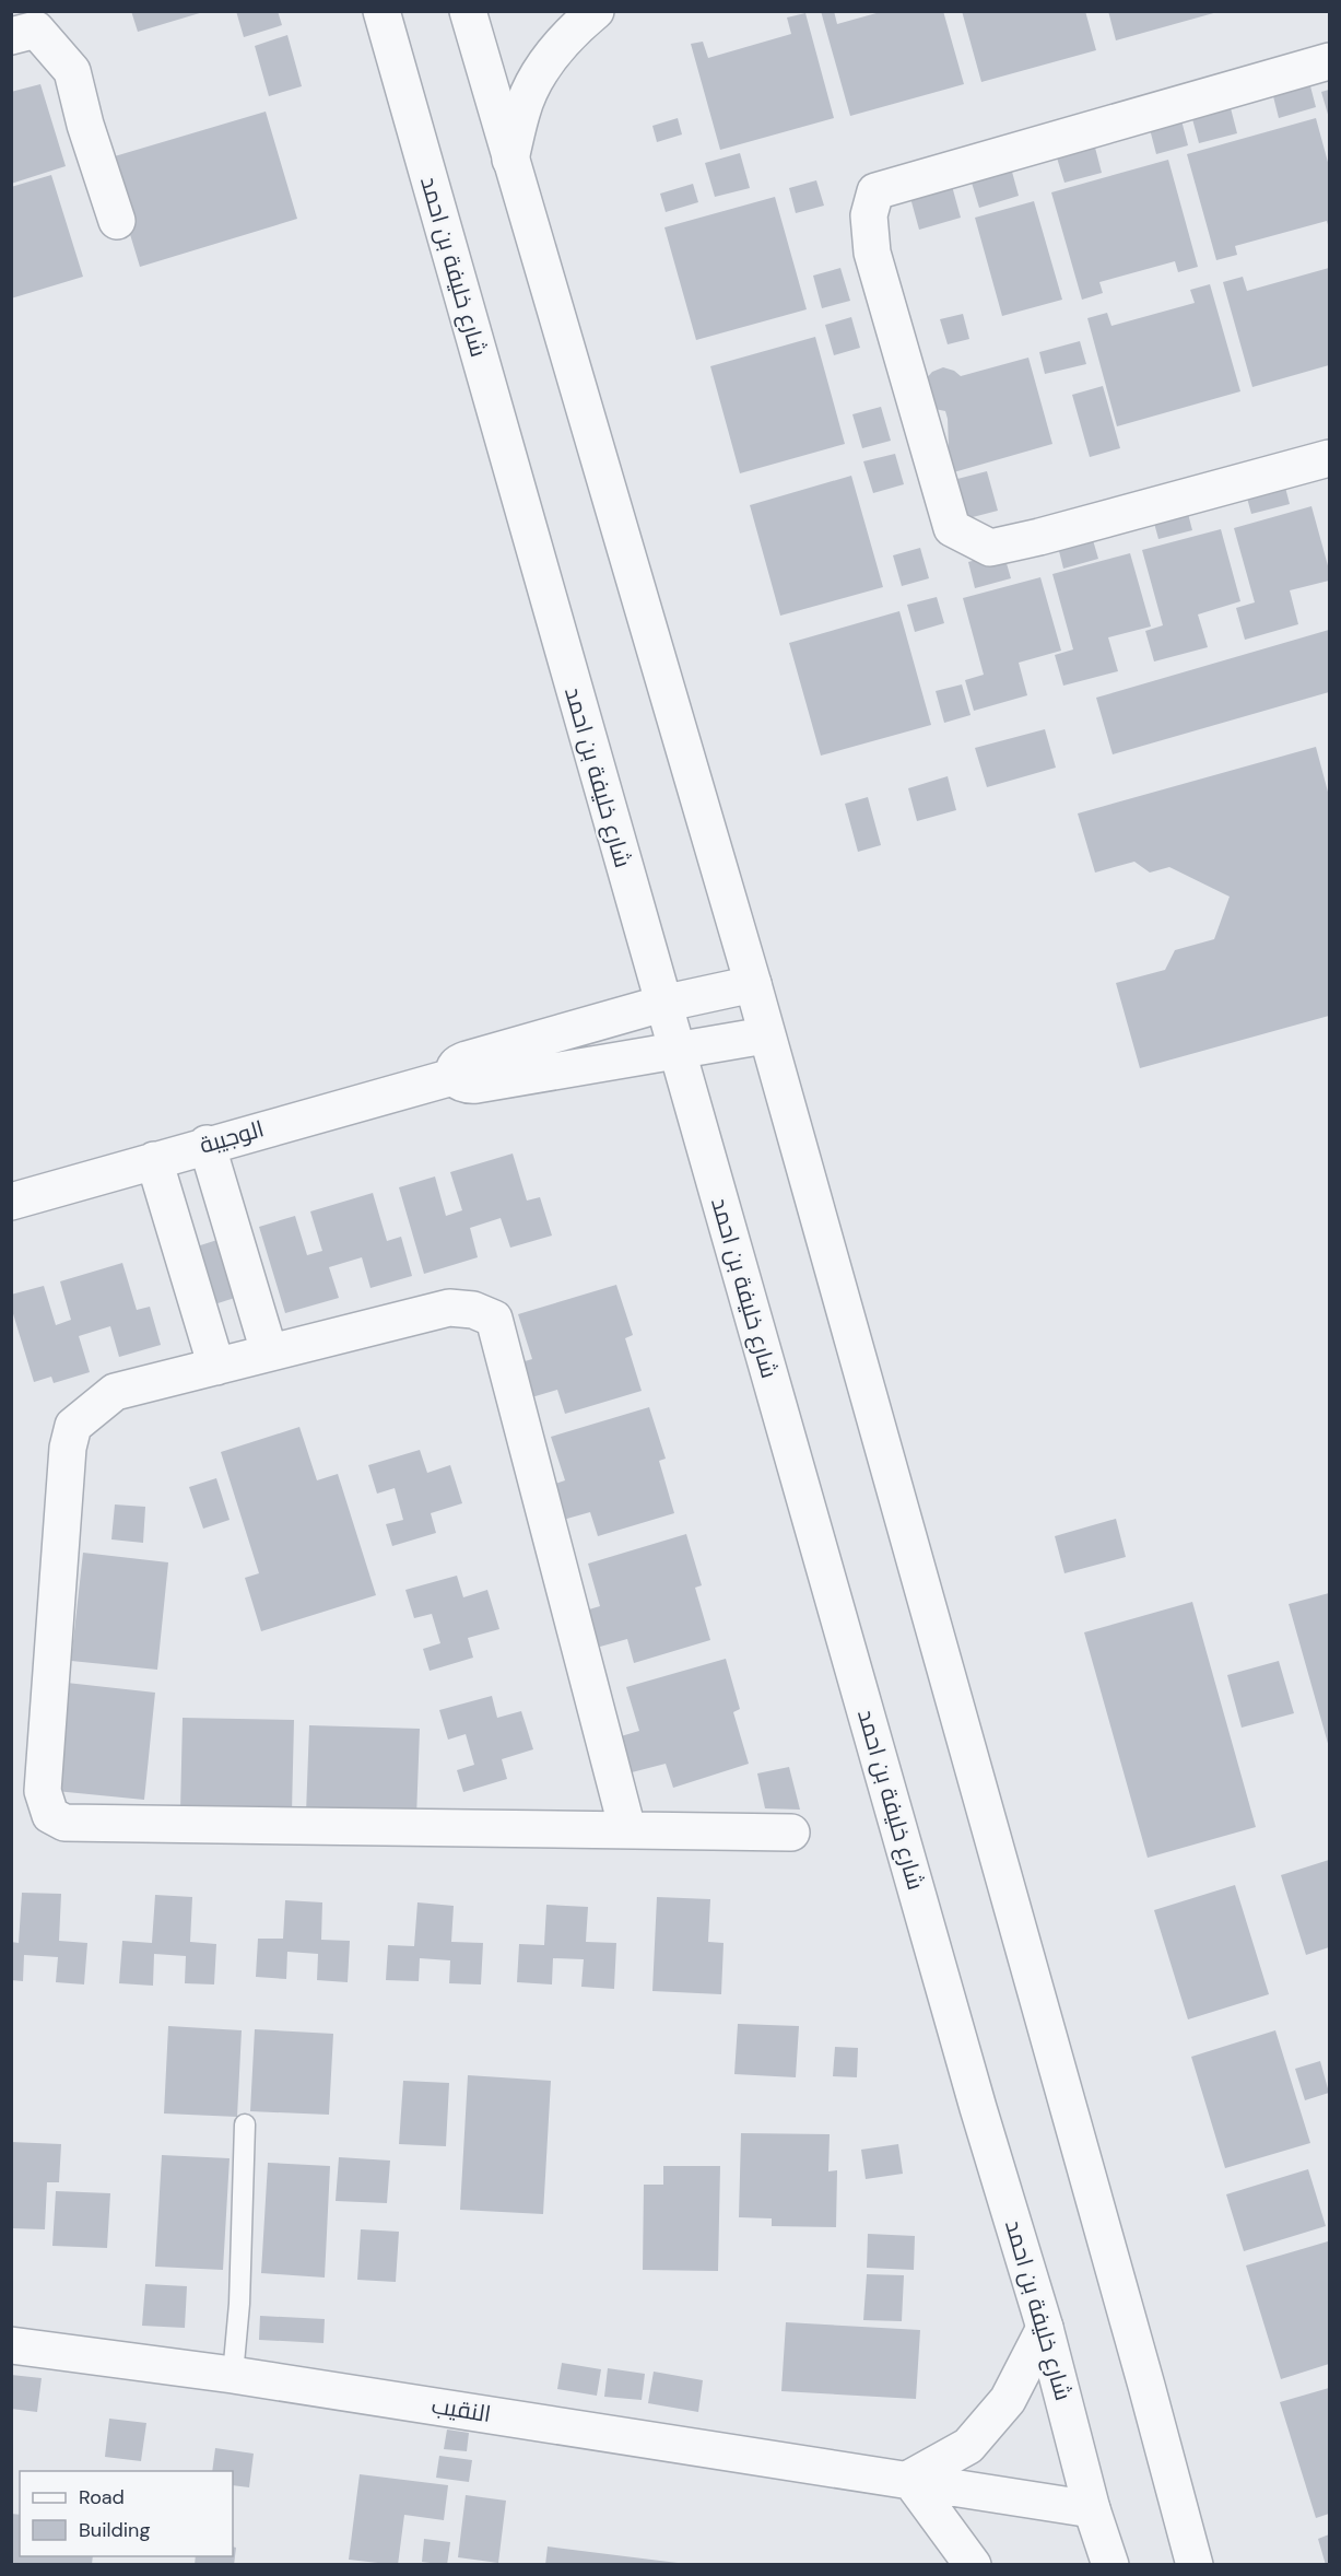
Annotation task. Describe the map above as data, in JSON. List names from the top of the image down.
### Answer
{
  "streets": {
    "street": ["شارع خليفة بن احمد", "الوجيبة", "النقيب"]
  },
  "crossings": [
    ["شارع خليفة بن احمد", "النقيب"]
  ],
  "legend": ["Road", "Building"]
}
